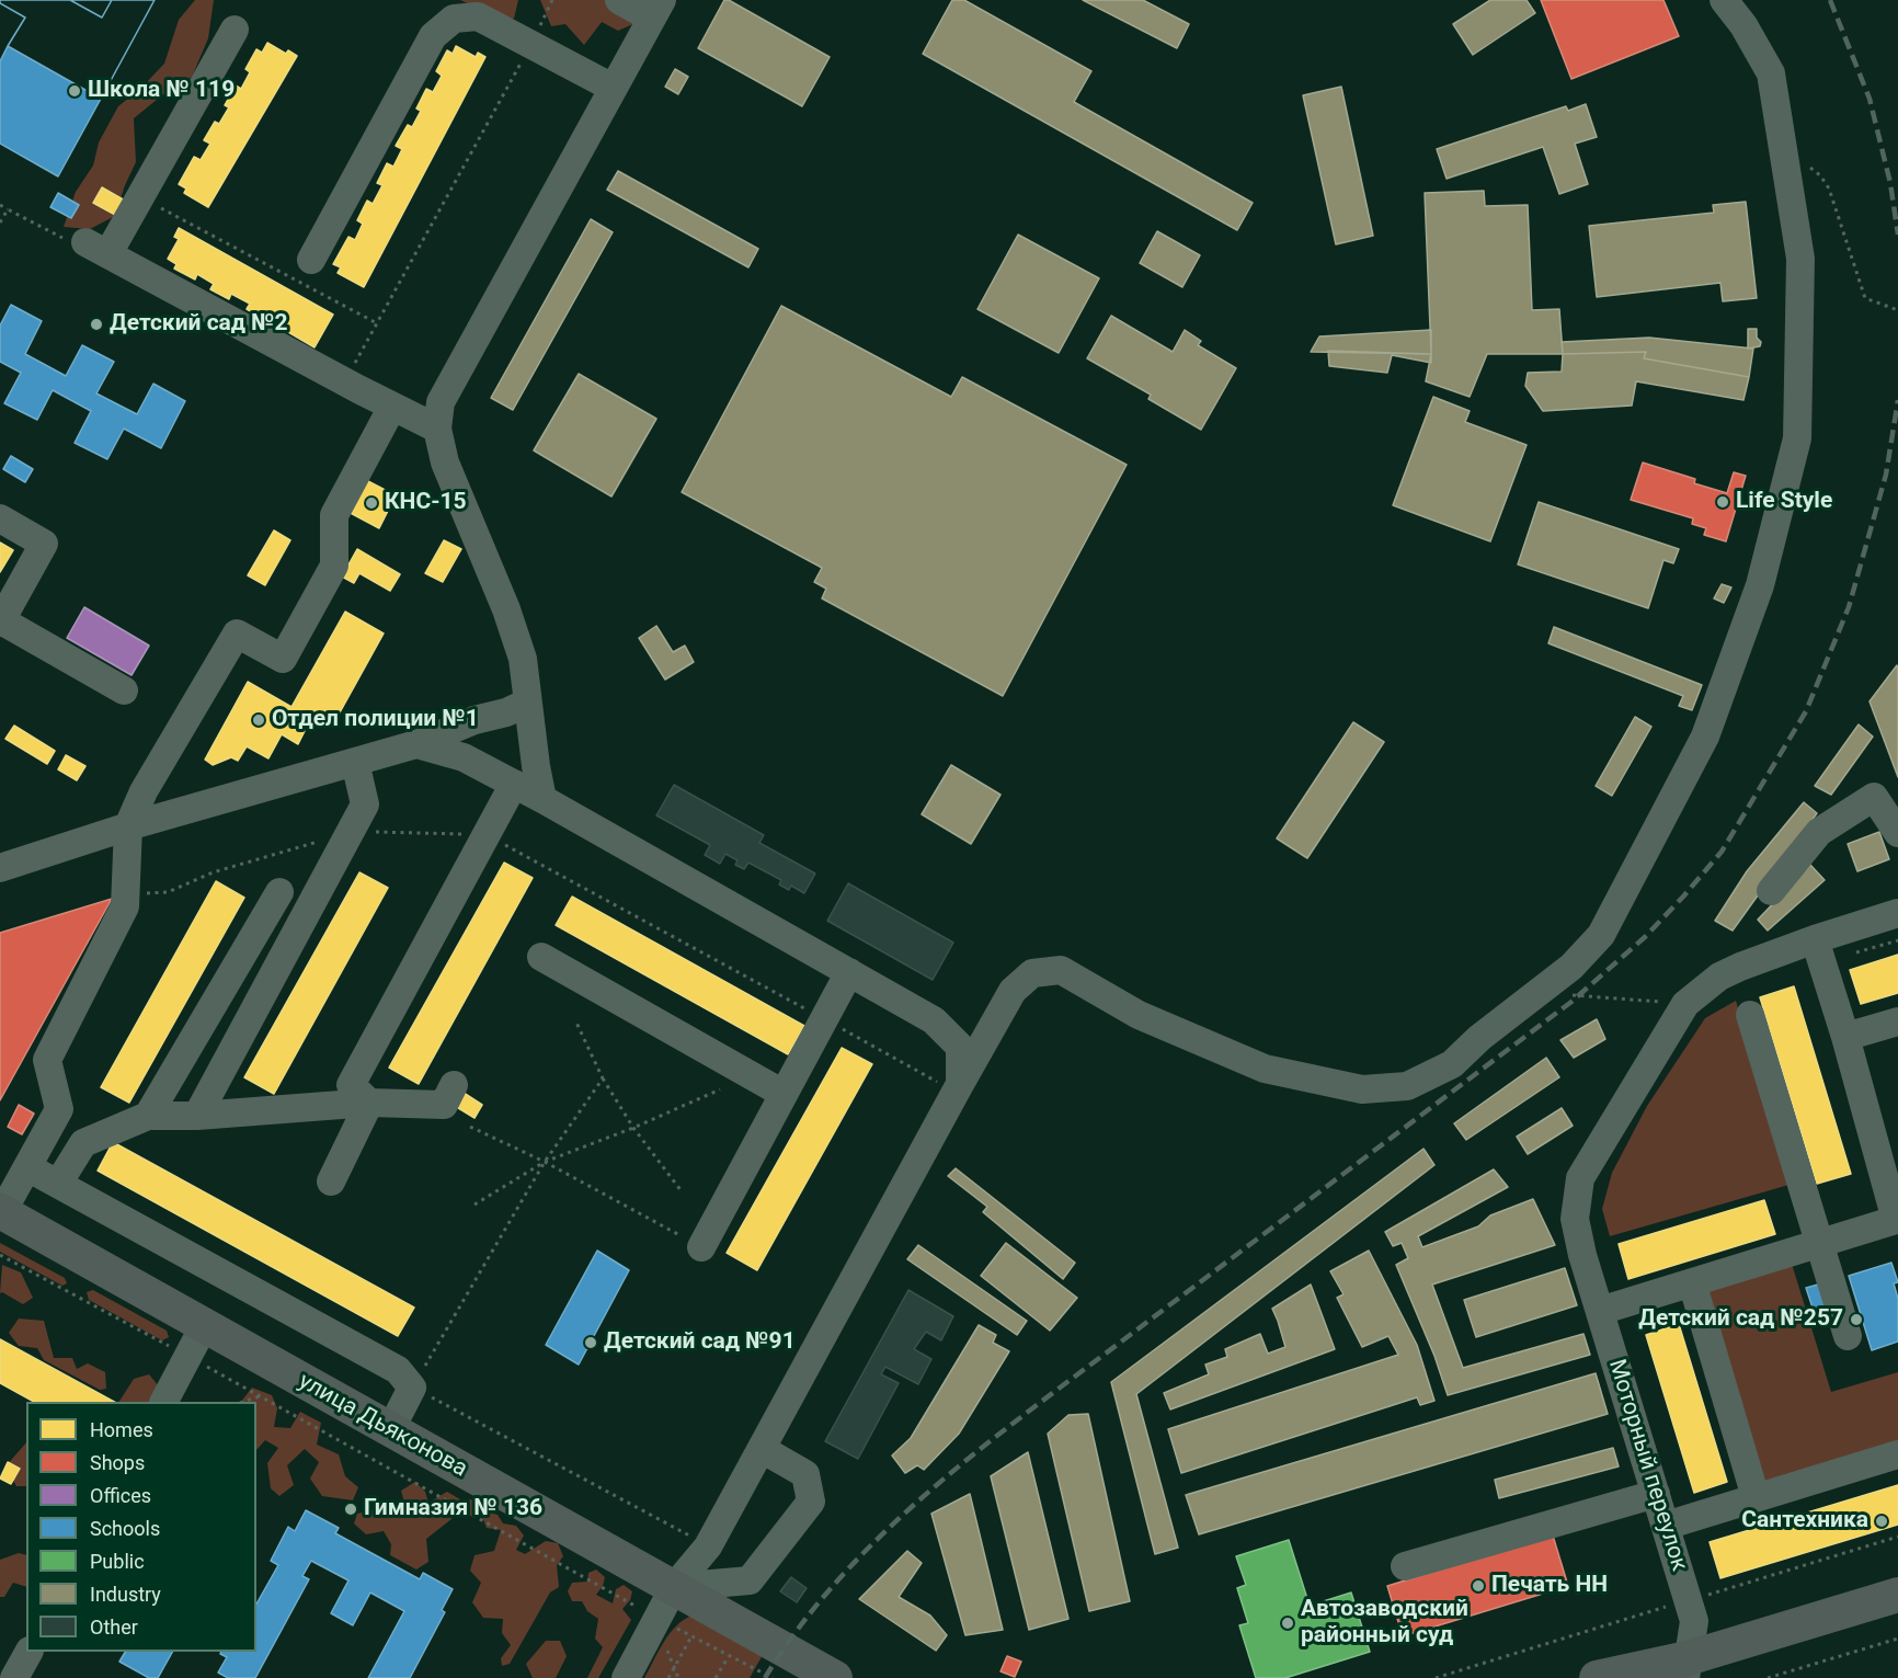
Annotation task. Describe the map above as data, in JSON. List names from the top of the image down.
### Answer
{
  "streets": {
    "main road": ["улица Дьяконова"],
    "street": ["Моторный переулок"]
  },
  "places": [
    "Школа № 119",
    "Детский сад №2",
    "Life Style",
    "КНС-15",
    "Отдел полиции №1",
    "Детский сад №257",
    "Детский сад №91",
    "Гимназия № 136",
    "Сантехника",
    "Печать НН",
    "Автозаводский районный суд"
  ],
  "legend": [
    "Homes",
    "Shops",
    "Offices",
    "Schools",
    "Public",
    "Industry",
    "Other"
  ]
}
